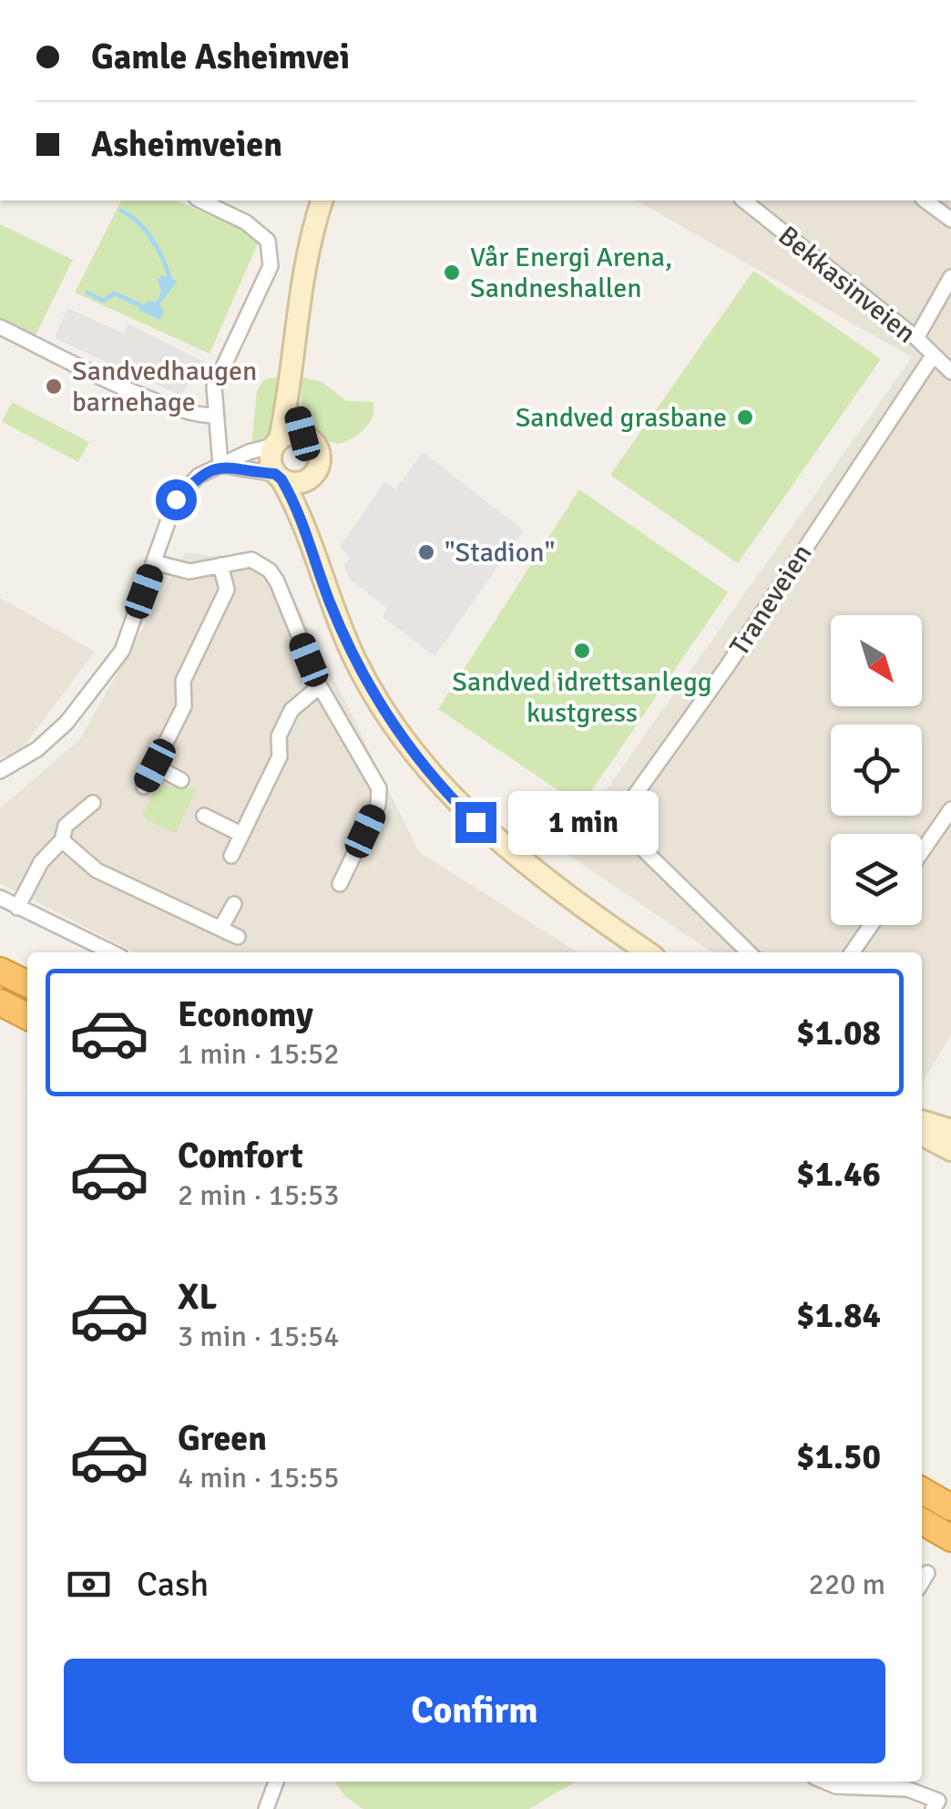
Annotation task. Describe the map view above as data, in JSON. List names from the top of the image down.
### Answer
{
  "streets": {
    "street": ["Bekkasinveien", "Traneveien"]
  },
  "crossings": [
    ["Bekkasinveien", "Traneveien"]
  ],
  "places": [
    "Vår Energi Arena, Sandneshallen",
    "Sandvedhaugen barnehage",
    "Sandved grasbane",
    "\"Stadion\"",
    "Sandved idrettsanlegg kustgress"
  ],
  "north": "bottom right",
  "page": {
    "banner": ["Gamle Asheimvei", "Asheimveien"],
    "bubble": "1 min",
    "list": [
      {
        "name": "Economy",
        "note": "1 min · 15:52",
        "value": "$1.08"
      },
      {
        "name": "Comfort",
        "note": "2 min · 15:53",
        "value": "$1.46"
      },
      {
        "name": "XL",
        "note": "3 min · 15:54",
        "value": "$1.84"
      },
      {
        "name": "Green",
        "note": "4 min · 15:55",
        "value": "$1.50"
      }
    ],
    "pay": ["Cash", "220 m"],
    "buttons": "Confirm"
  }
}
